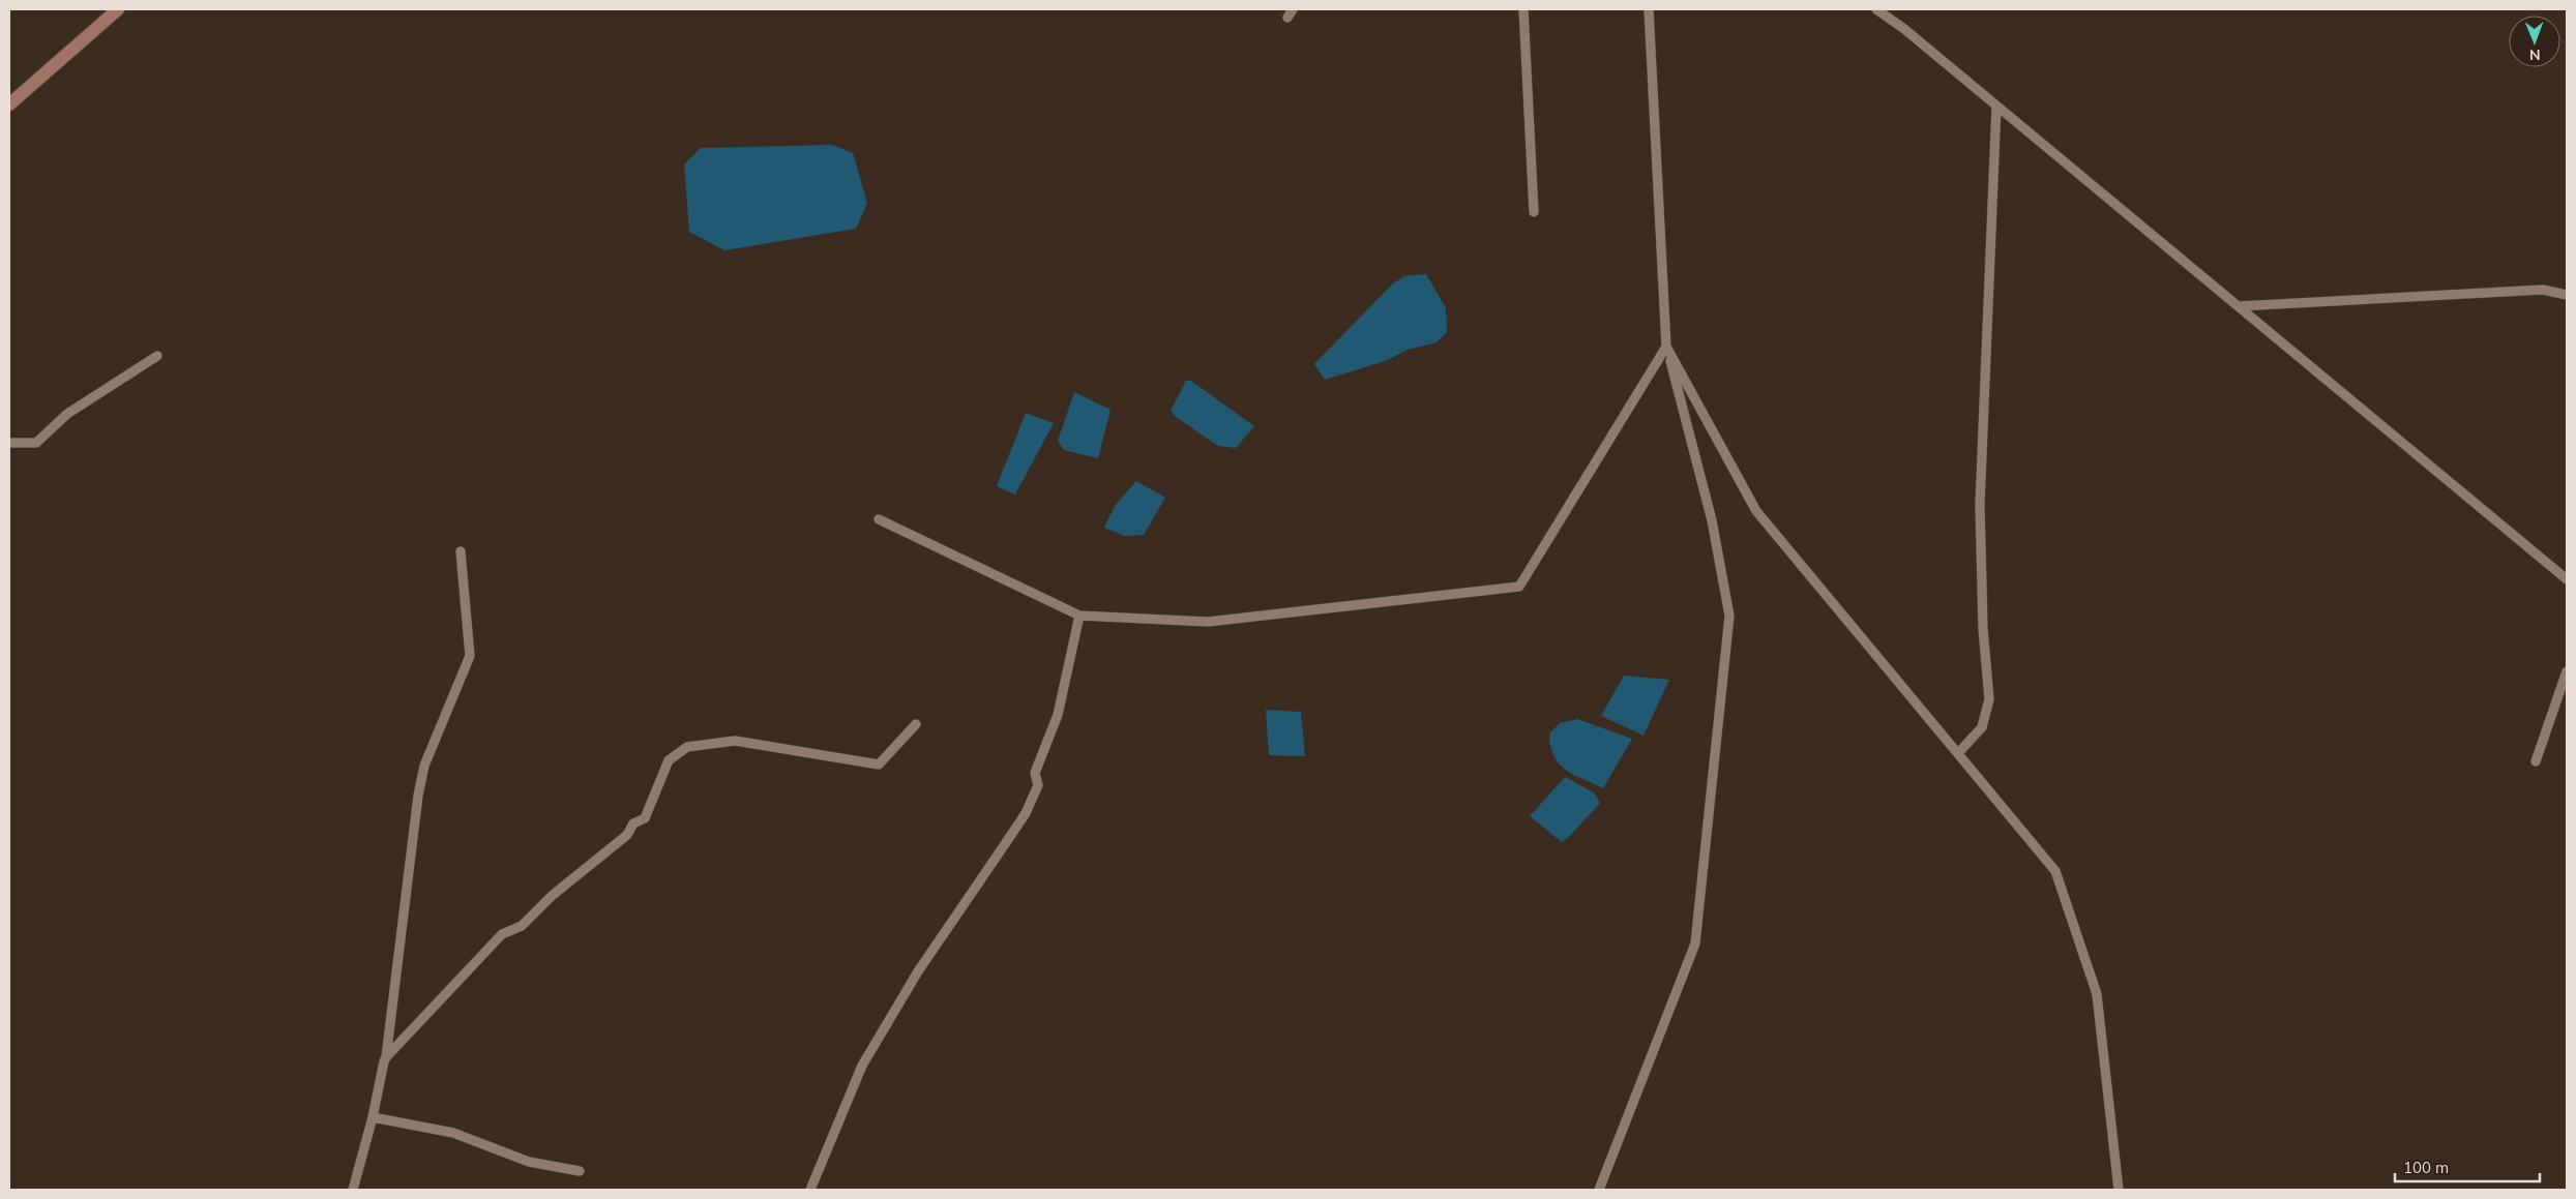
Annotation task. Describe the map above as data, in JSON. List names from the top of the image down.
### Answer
{
  "scale_bar": "100 m",
  "north": "bottom"
}
